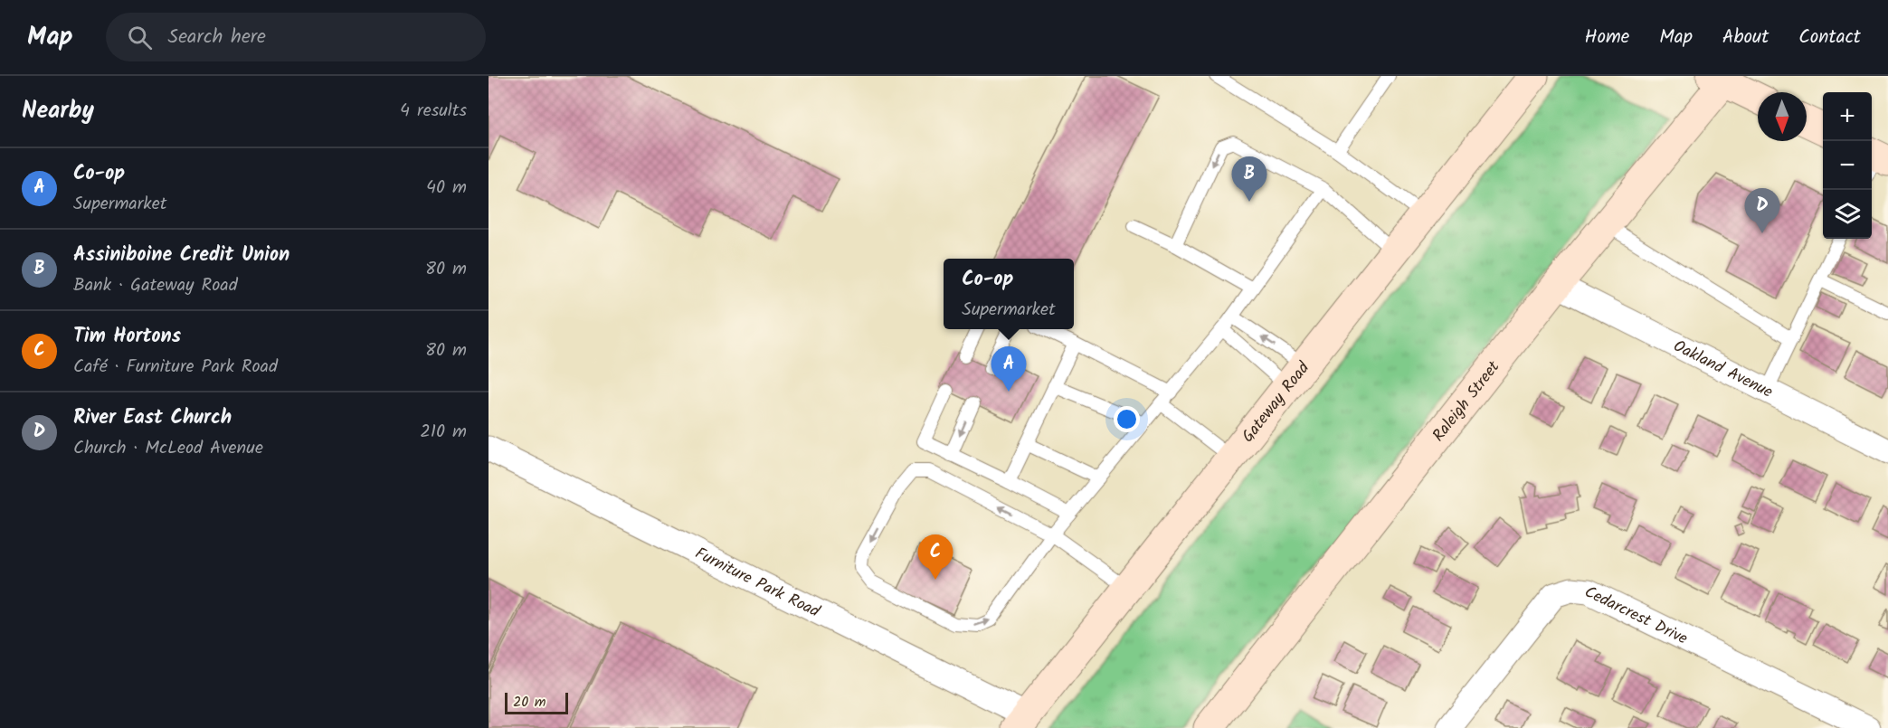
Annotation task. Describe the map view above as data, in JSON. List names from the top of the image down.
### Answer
{
  "streets": {
    "street": [
      "Oakland Avenue",
      "Raleigh Street",
      "Gateway Road",
      "Furniture Park Road",
      "Cedarcrest Drive"
    ]
  },
  "crossings": [
    ["Oakland Avenue", "Raleigh Street"],
    ["Gateway Road", "Furniture Park Road"]
  ],
  "scale_bar": "20 m",
  "north": "bottom",
  "page": {
    "header": "Map",
    "search": "Search here",
    "nav": [
      "Home",
      "Map",
      "About",
      "Contact"
    ],
    "heading": ["Nearby", "4 results"],
    "map_buttons": ["+", "−"],
    "list": [
      {
        "mark": "A",
        "name": "Co-op",
        "note": "Supermarket",
        "value": "40 m"
      },
      {
        "mark": "B",
        "name": "Assiniboine Credit Union",
        "note": "Bank · Gateway Road",
        "value": "80 m"
      },
      {
        "mark": "C",
        "name": "Tim Hortons",
        "note": "Café · Furniture Park Road",
        "value": "80 m"
      },
      {
        "mark": "D",
        "name": "River East Church",
        "note": "Church · McLeod Avenue",
        "value": "210 m"
      }
    ],
    "pins": [
      "B",
      "D",
      "A",
      "C"
    ],
    "popup": ["Co-op", "Supermarket"],
    "scale": "20 m"
  }
}
